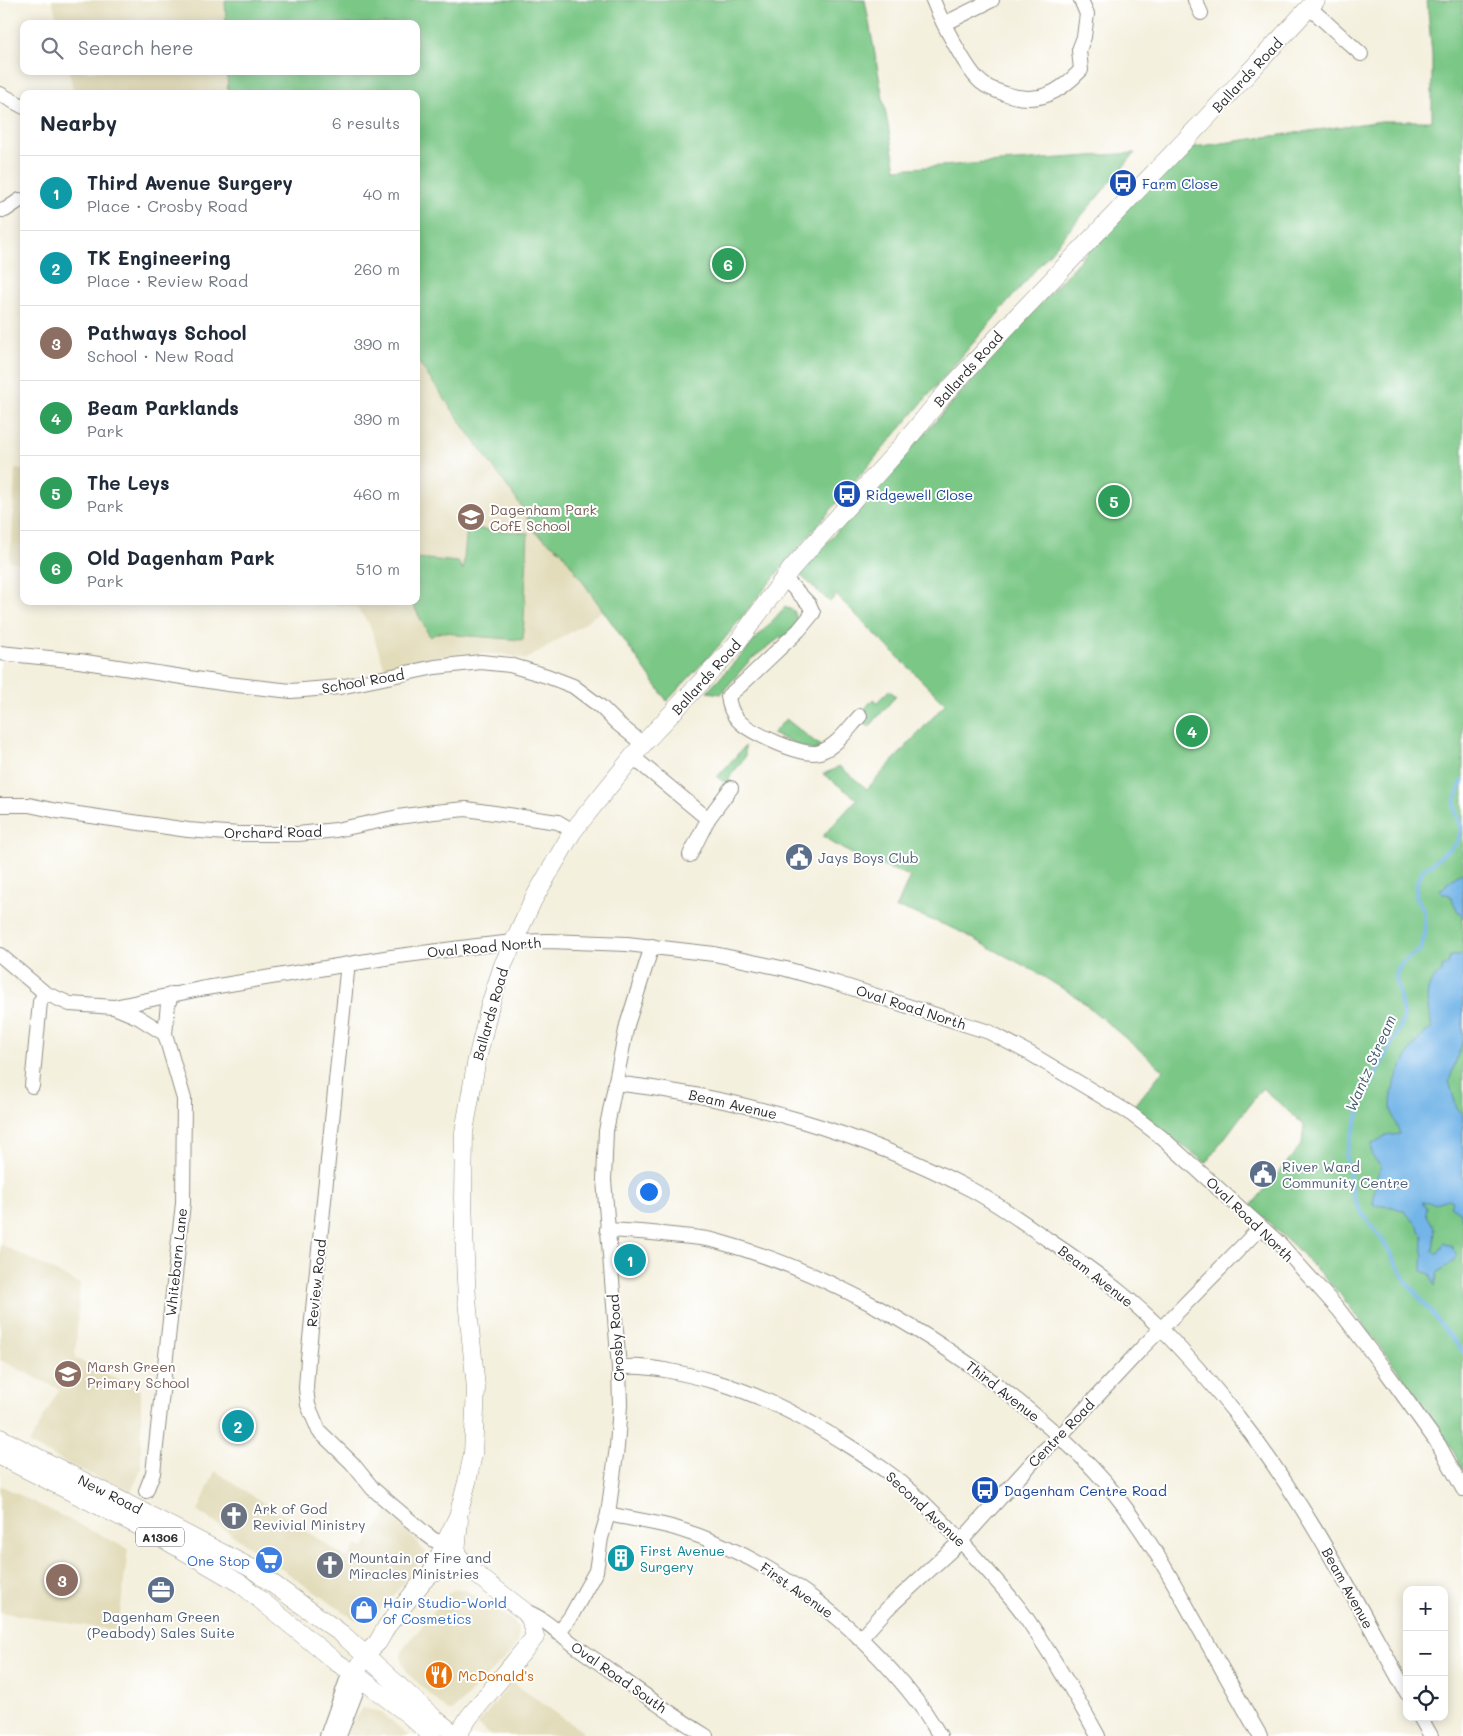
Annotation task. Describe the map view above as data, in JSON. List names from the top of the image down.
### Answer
{
  "streets": {
    "main road": [
      "Ballards Road",
      "New Road",
      "A1306",
      "Oval Road South"
    ],
    "street": [
      "School Road",
      "Orchard Road",
      "Oval Road North",
      "Beam Avenue",
      "Whitebarn Lane",
      "Review Road",
      "Crosby Road",
      "Third Avenue",
      "Centre Road",
      "Second Avenue",
      "First Avenue"
    ]
  },
  "crossings": [
    ["Ballards Road", "School Road"],
    ["Ballards Road", "Orchard Road"],
    ["Ballards Road", "Oval Road North"],
    ["Ballards Road", "Review Road"],
    ["Ballards Road", "New Road"],
    ["Ballards Road", "Oval Road South"],
    ["Oval Road North", "Whitebarn Lane"],
    ["Oval Road North", "Review Road"],
    ["Oval Road North", "Crosby Road"],
    ["Oval Road North", "Centre Road"],
    ["Beam Avenue", "Crosby Road"],
    ["Beam Avenue", "Centre Road"],
    ["Crosby Road", "Third Avenue"],
    ["Crosby Road", "Second Avenue"],
    ["Crosby Road", "First Avenue"],
    ["Crosby Road", "Oval Road South"],
    ["Third Avenue", "Centre Road"],
    ["Centre Road", "Second Avenue"],
    ["Centre Road", "First Avenue"]
  ],
  "water": ["Wantz Stream"],
  "places": {
    "bus stop": ["Farm Close", "Ridgewell Close", "Dagenham Centre Road"],
    "school or university": ["Dagenham Park CofE School", "Marsh Green Primary School"],
    "public building": ["Jays Boys Club", "River Ward Community Centre"],
    "church": ["Ark of God Revivial Ministry", "Mountain of Fire and Miracles Ministries"],
    "building": ["First Avenue Surgery"],
    "supermarket": ["One Stop"],
    "office": ["Dagenham Green (Peabody) Sales Suite"],
    "shop": ["Hair Studio-World of Cosmetics"],
    "restaurant": ["McDonald's"]
  },
  "page": {
    "search": "Search here",
    "heading": ["Nearby", "6 results"],
    "list": [
      {
        "mark": "1",
        "name": "Third Avenue Surgery",
        "note": "Place · Crosby Road",
        "value": "40 m"
      },
      {
        "mark": "2",
        "name": "TK Engineering",
        "note": "Place · Review Road",
        "value": "260 m"
      },
      {
        "mark": "3",
        "name": "Pathways School",
        "note": "School · New Road",
        "value": "390 m"
      },
      {
        "mark": "4",
        "name": "Beam Parklands",
        "note": "Park",
        "value": "390 m"
      },
      {
        "mark": "5",
        "name": "The Leys",
        "note": "Park",
        "value": "460 m"
      },
      {
        "mark": "6",
        "name": "Old Dagenham Park",
        "note": "Park",
        "value": "510 m"
      }
    ],
    "pins": [
      "6",
      "5",
      "4",
      "1",
      "2",
      "3"
    ],
    "map_buttons": ["+", "−"]
  }
}
